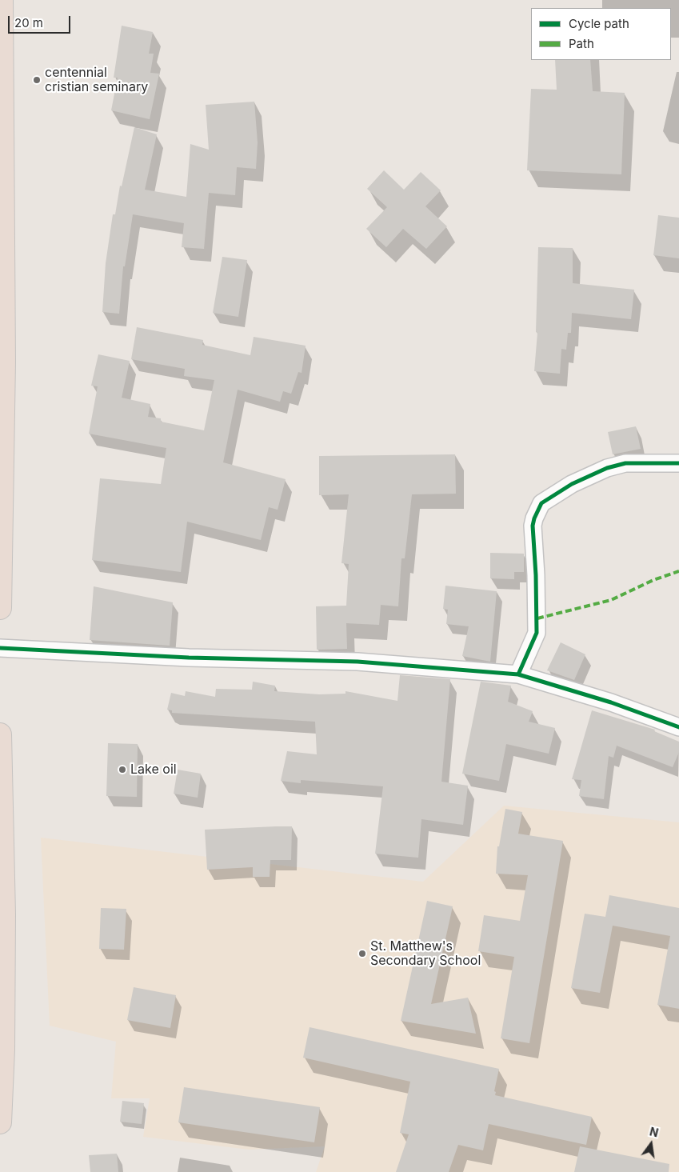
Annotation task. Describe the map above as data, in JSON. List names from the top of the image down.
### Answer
{
  "places": ["centennial cristian seminary", "Lake oil", "St. Matthew's Secondary School"],
  "legend": ["Cycle path", "Path"],
  "scale_bar": "20 m",
  "north": "top"
}
